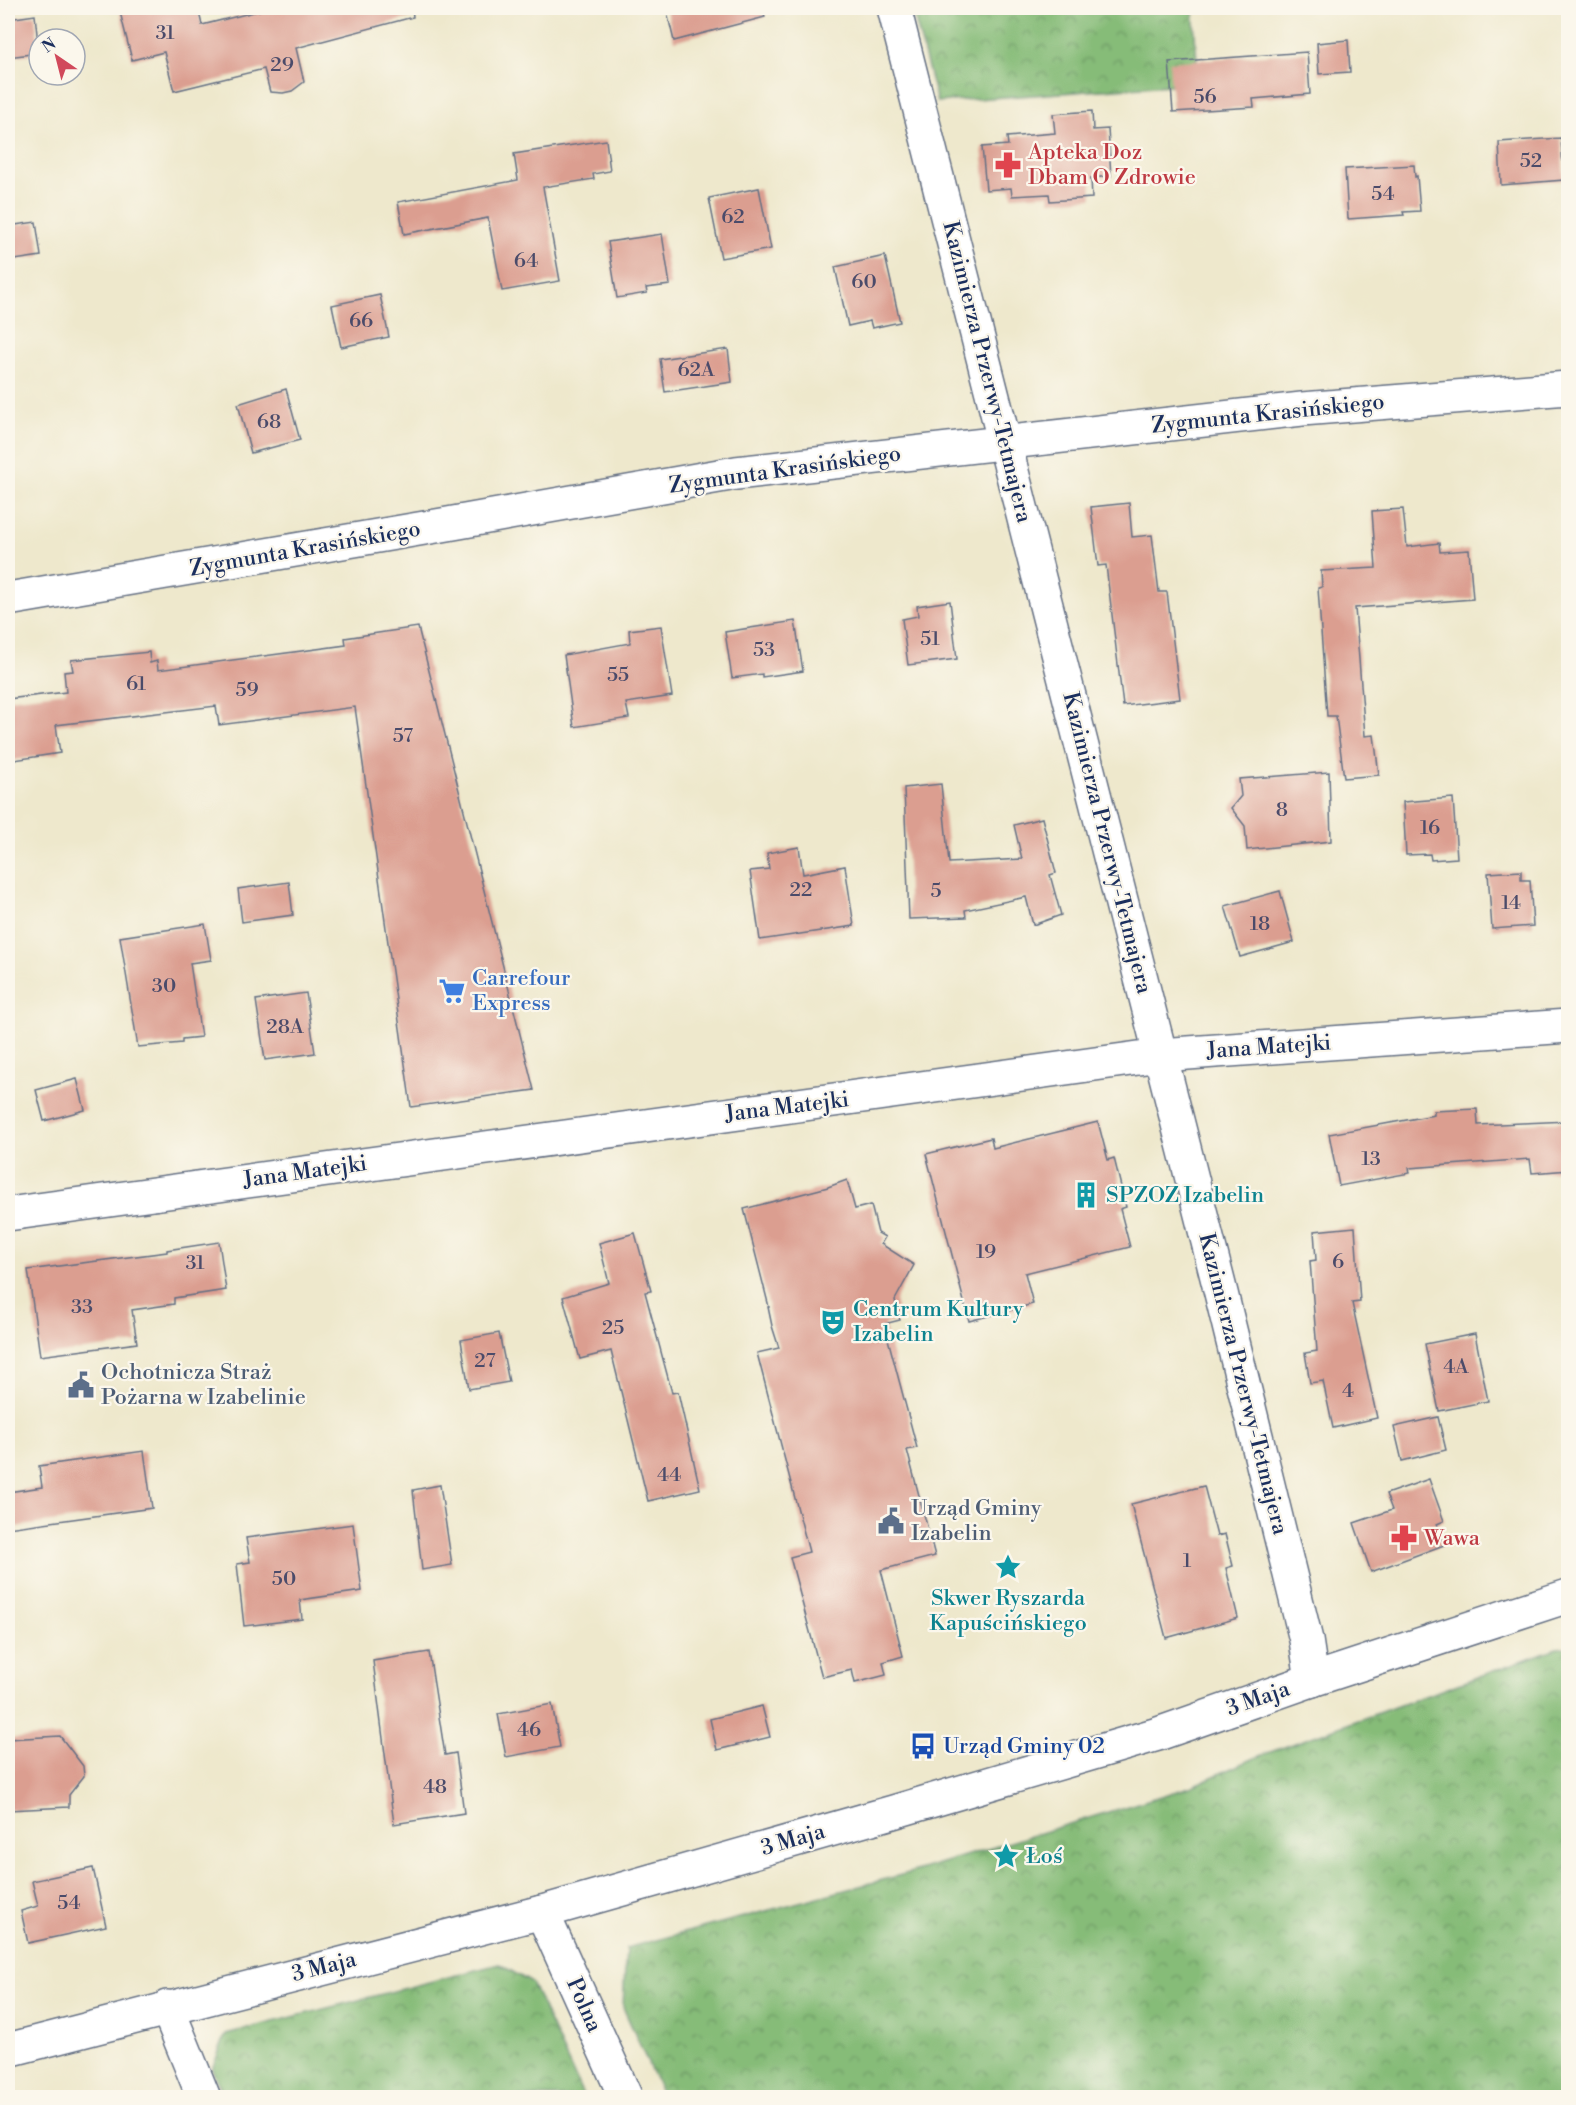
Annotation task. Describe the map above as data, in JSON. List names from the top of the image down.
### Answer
{
  "streets": {
    "street": [
      "Kazimierza Przerwy-Tetmajera",
      "Zygmunta Krasińskiego",
      "Jana Matejki",
      "3 Maja",
      "Polna"
    ]
  },
  "crossings": [
    ["Kazimierza Przerwy-Tetmajera", "Zygmunta Krasińskiego"],
    ["Kazimierza Przerwy-Tetmajera", "Jana Matejki"],
    ["Kazimierza Przerwy-Tetmajera", "3 Maja"],
    ["3 Maja", "Polna"]
  ],
  "places": {
    "pharmacy": ["Apteka Doz Dbam O Zdrowie", "Wawa"],
    "supermarket": ["Carrefour Express"],
    "building": ["SPZOZ Izabelin"],
    "theatre": ["Centrum Kultury Izabelin"],
    "public building": ["Ochotnicza Straż Pożarna w Izabelinie", "Urząd Gminy Izabelin"],
    "place": ["Skwer Ryszarda Kapuścińskiego", "Łoś"],
    "bus stop": ["Urząd Gminy 02"]
  },
  "house_numbers": [
    "31",
    "29",
    "56",
    "52",
    "54",
    "62",
    "64",
    "60",
    "66",
    "62A",
    "68",
    "51",
    "53",
    "55",
    "61",
    "59",
    "57",
    "8",
    "16",
    "22",
    "5",
    "14",
    "18",
    "30",
    "28A",
    "13",
    "19",
    "6",
    "31",
    "33",
    "25",
    "27",
    "4A",
    "4",
    "44",
    "1",
    "50",
    "46",
    "48",
    "54"
  ],
  "north": "top left"
}
